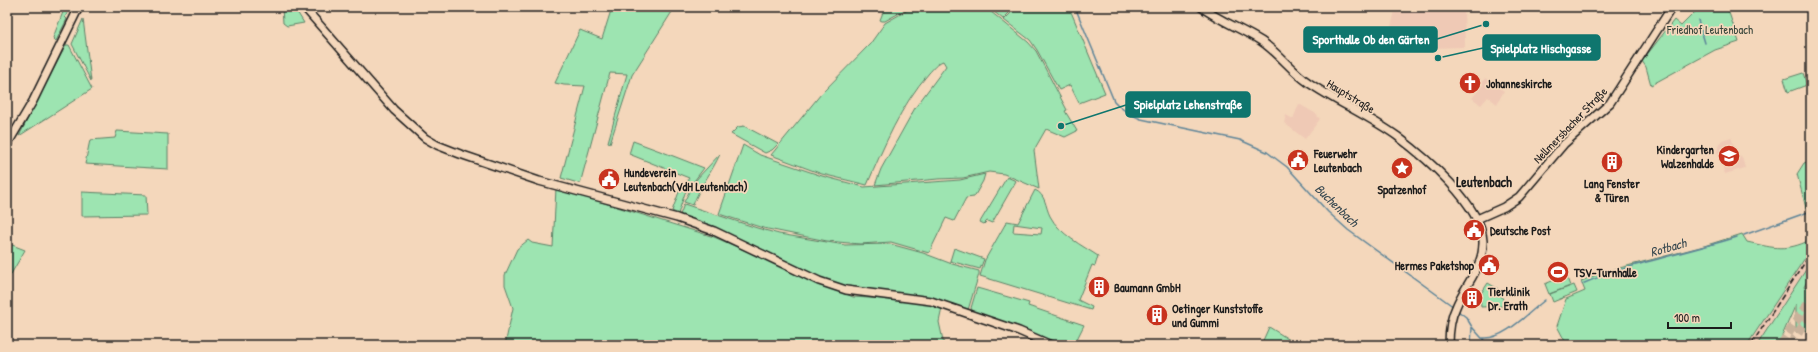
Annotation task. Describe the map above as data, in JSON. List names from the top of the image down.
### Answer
{
  "streets": {
    "street": ["Hauptstraße", "Nellmersbacher Straße"]
  },
  "crossings": [
    ["Hauptstraße", "Nellmersbacher Straße"]
  ],
  "districts": ["Leutenbach"],
  "water": ["Buchenbach", "Rotbach"],
  "parks": ["Friedhof Leutenbach"],
  "places": {
    "other": ["Sporthalle Ob den Gärten", "Spielplatz Hischgasse", "Spielplatz Lehenstraße"],
    "church": ["Johanneskirche"],
    "school or university": ["Kindergarten Walzenhalde"],
    "public building": [
      "Feuerwehr Leutenbach",
      "Hundeverein Leutenbach(VdH Leutenbach)",
      "Deutsche Post",
      "Hermes Paketshop"
    ],
    "building": [
      "Lang Fenster & Türen",
      "Baumann GmbH",
      "Tierklinik Dr. Erath",
      "Oetinger Kunststoffe und Gummi"
    ],
    "place": ["Spatzenhof"],
    "sports": ["TSV-Turnhalle"]
  },
  "scale_bar": "100 m"
}
